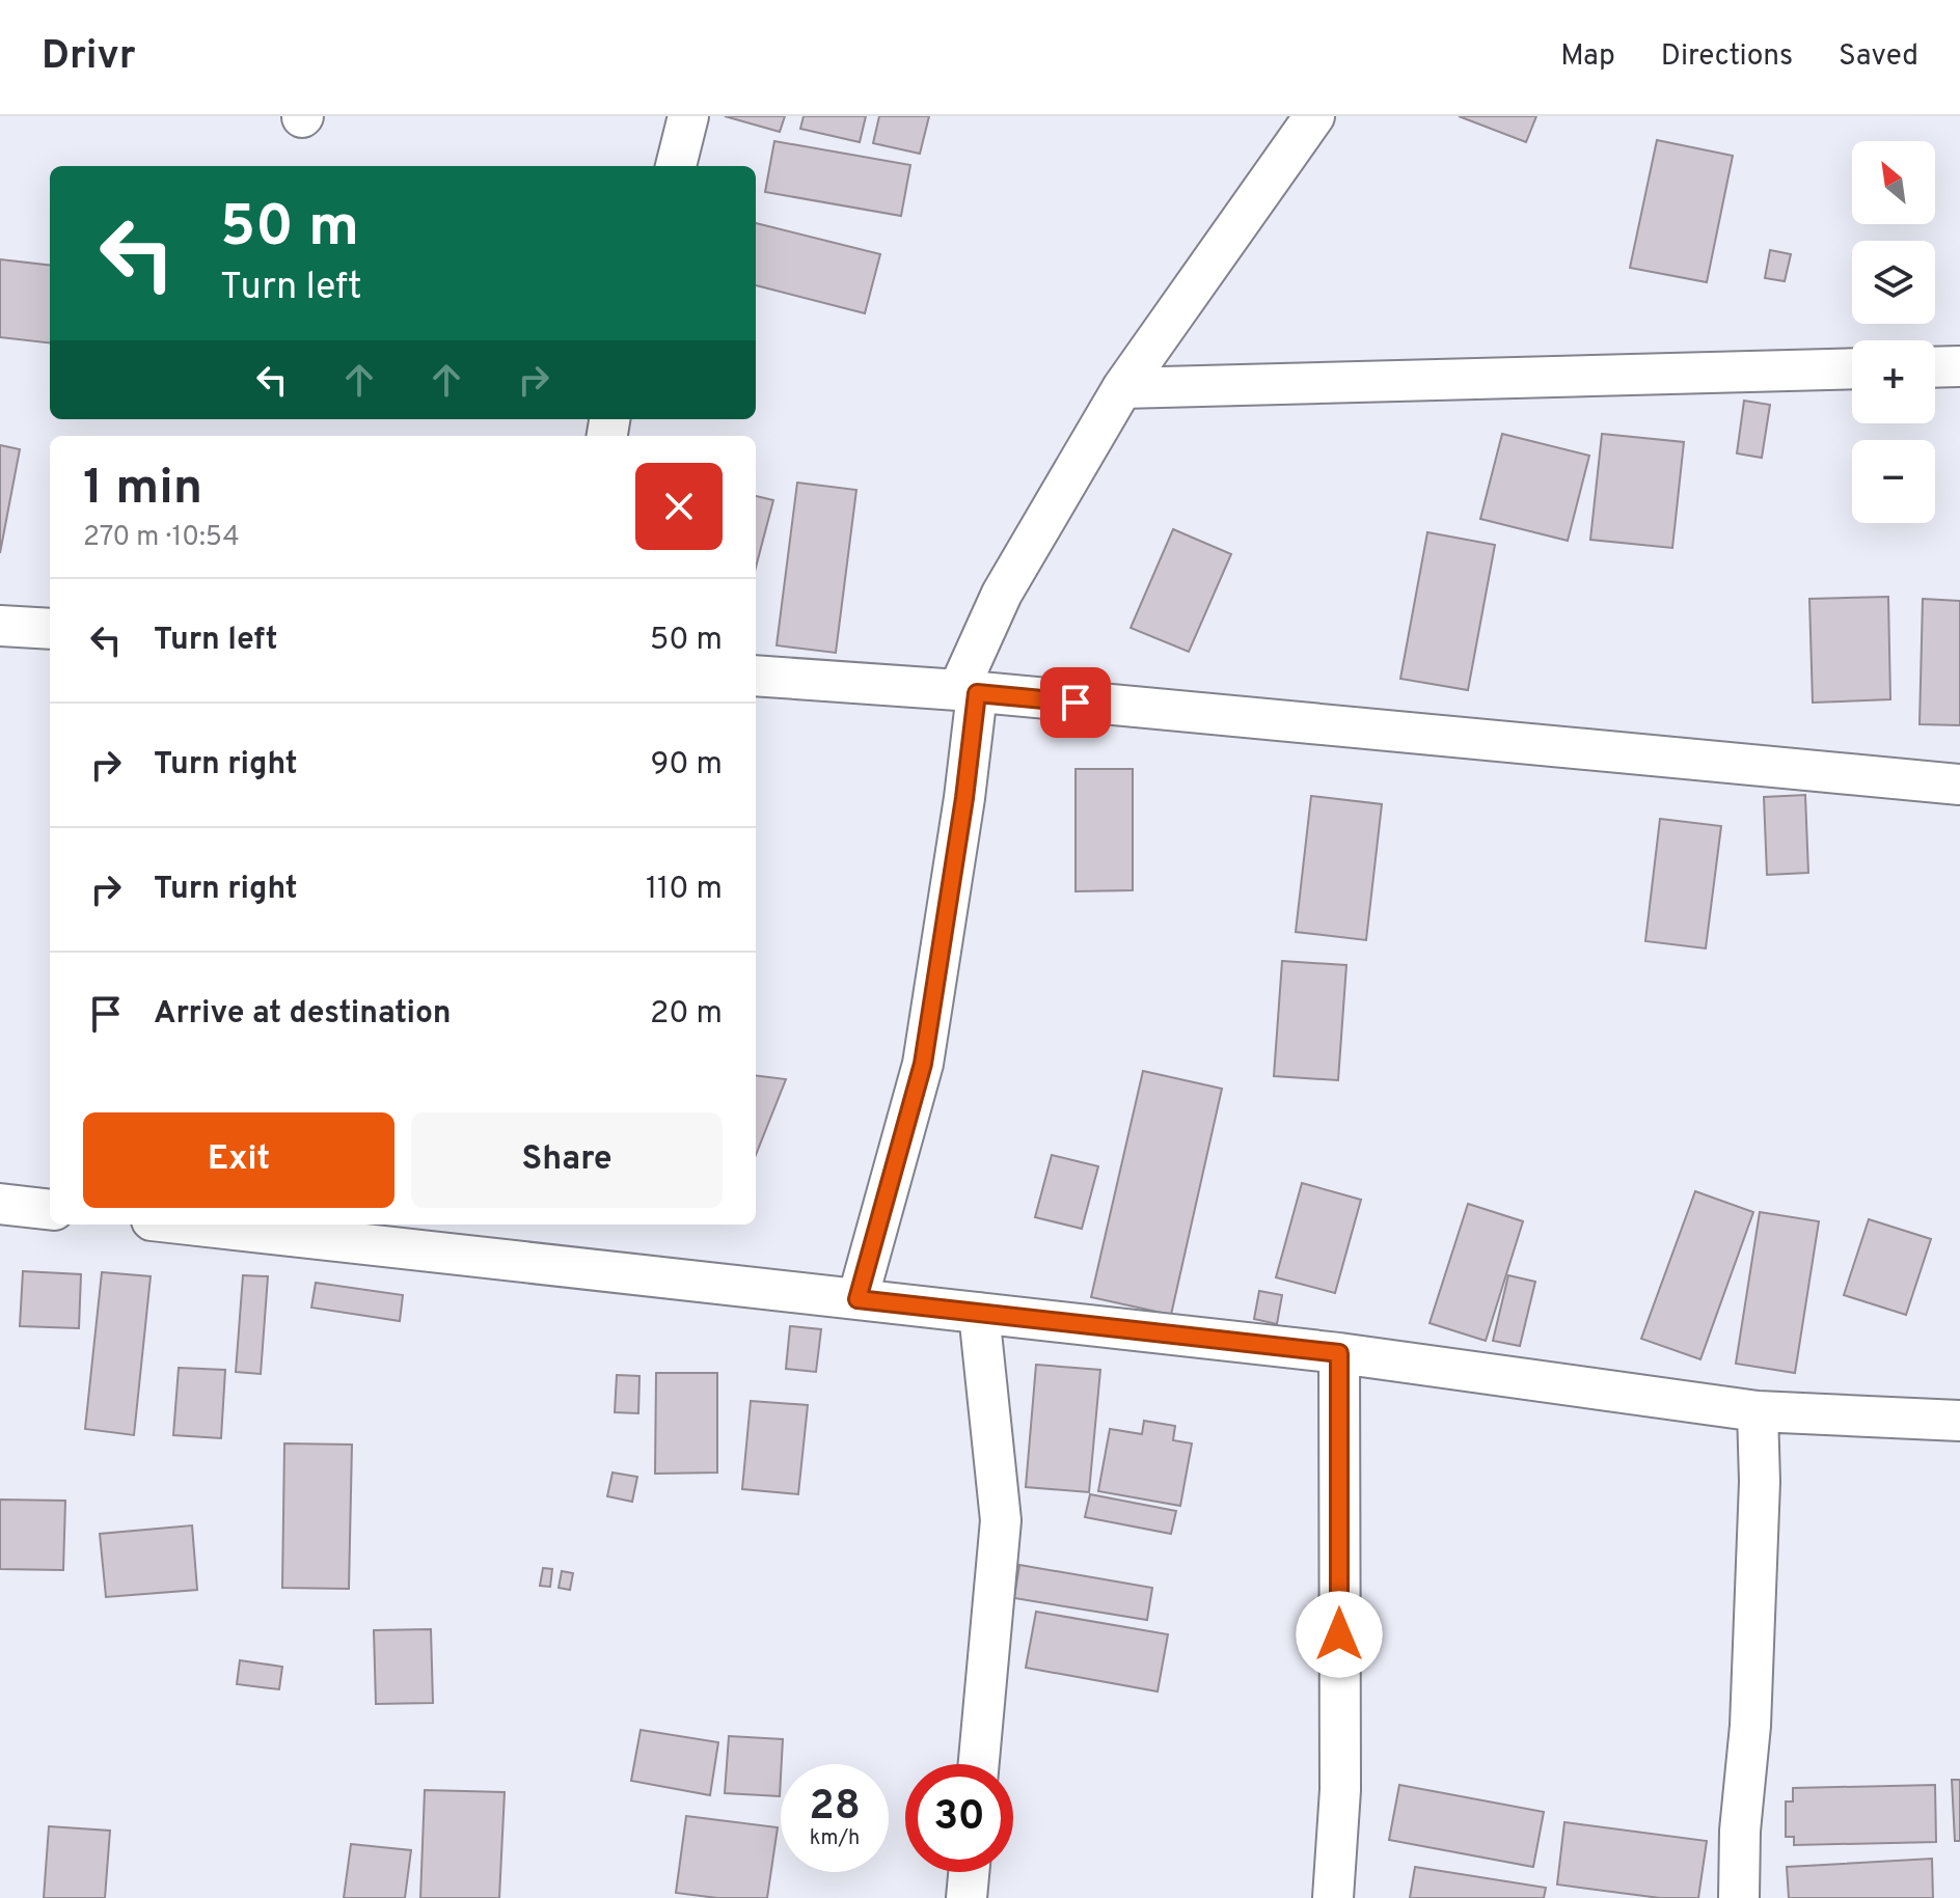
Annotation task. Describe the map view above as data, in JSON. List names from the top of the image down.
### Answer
{
  "north": "top left",
  "page": {
    "header": "Drivr",
    "nav": ["Map", "Directions", "Saved"],
    "map_buttons": ["+", "−"],
    "turn": ["50 m", "Turn left"],
    "heading": ["1 min", "270 m · 10:54"],
    "list": [
      {
        "name": "Turn left",
        "value": "50 m"
      },
      {
        "name": "Turn right",
        "value": "90 m"
      },
      {
        "name": "Turn right",
        "value": "110 m"
      },
      {
        "name": "Arrive at destination",
        "value": "20 m"
      }
    ],
    "buttons": ["Exit", "Share"],
    "speed": "28 km/h",
    "limit": "30"
  }
}
